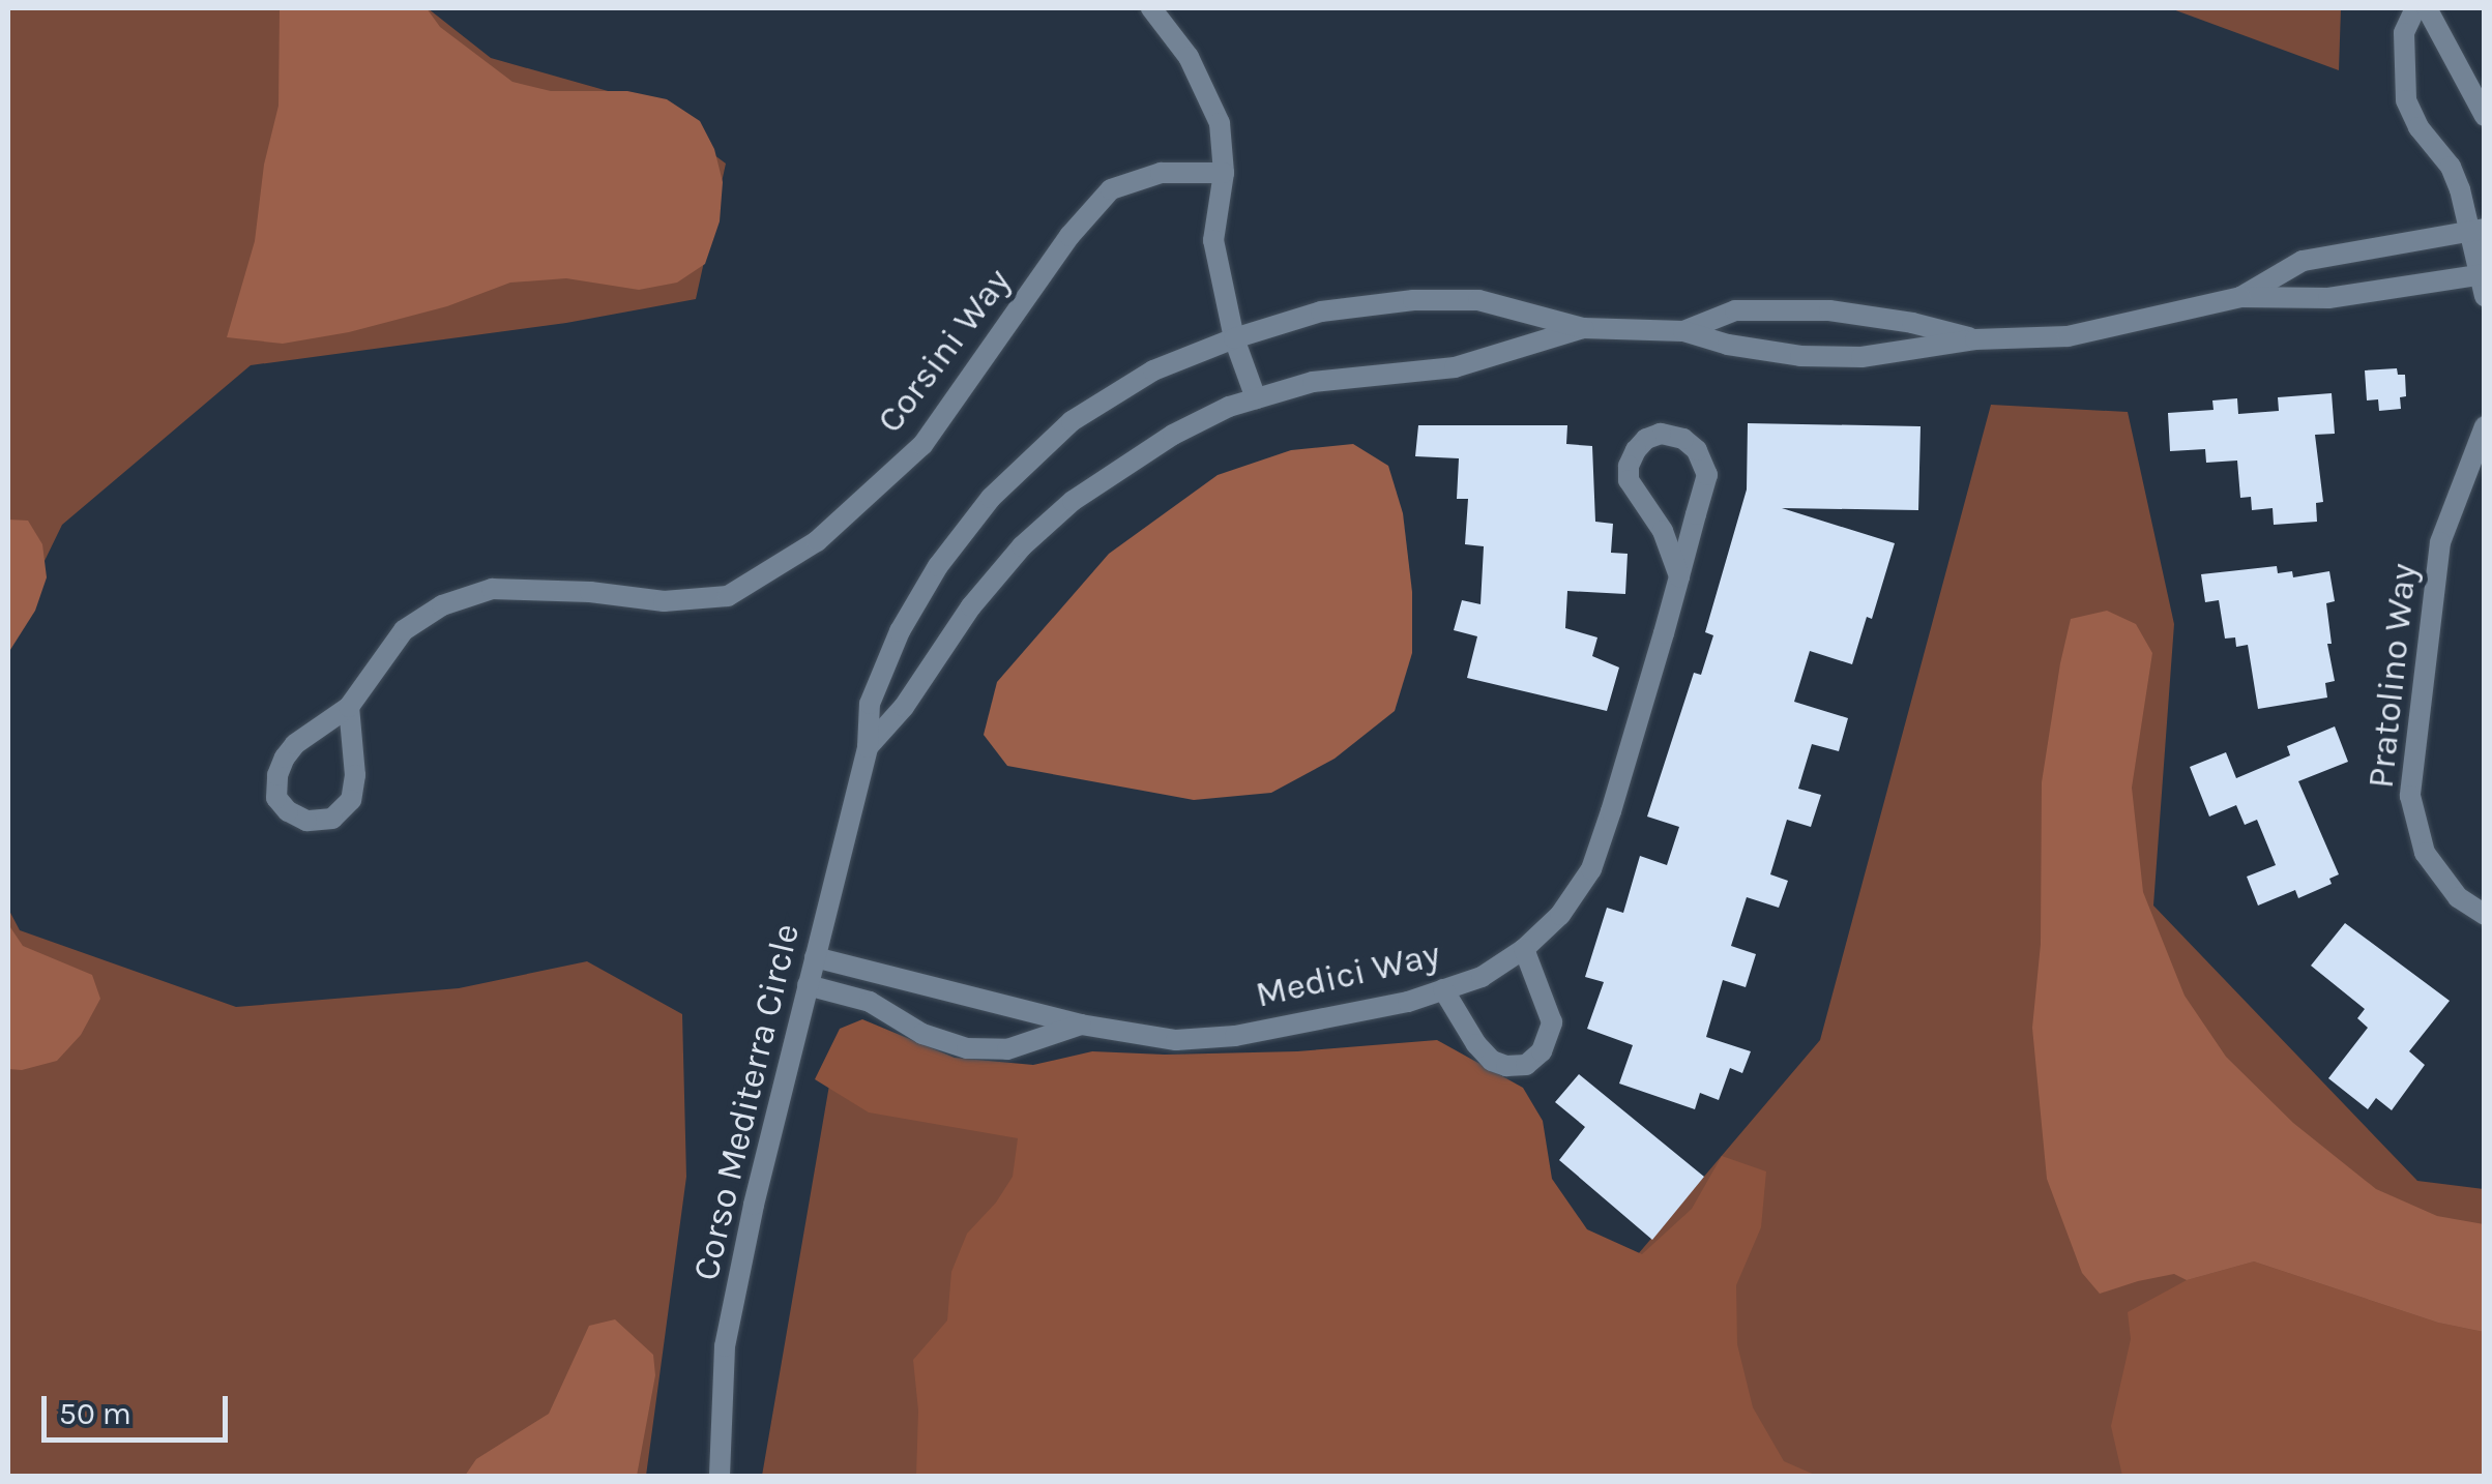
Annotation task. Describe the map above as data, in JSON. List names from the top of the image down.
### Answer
{
  "streets": {
    "street": [
      "Corsini Way",
      "Pratolino Way",
      "Medici Way",
      "Corso Mediterra Circle"
    ]
  },
  "crossings": [
    ["Medici Way", "Corso Mediterra Circle"]
  ],
  "scale_bar": "50 m"
}
